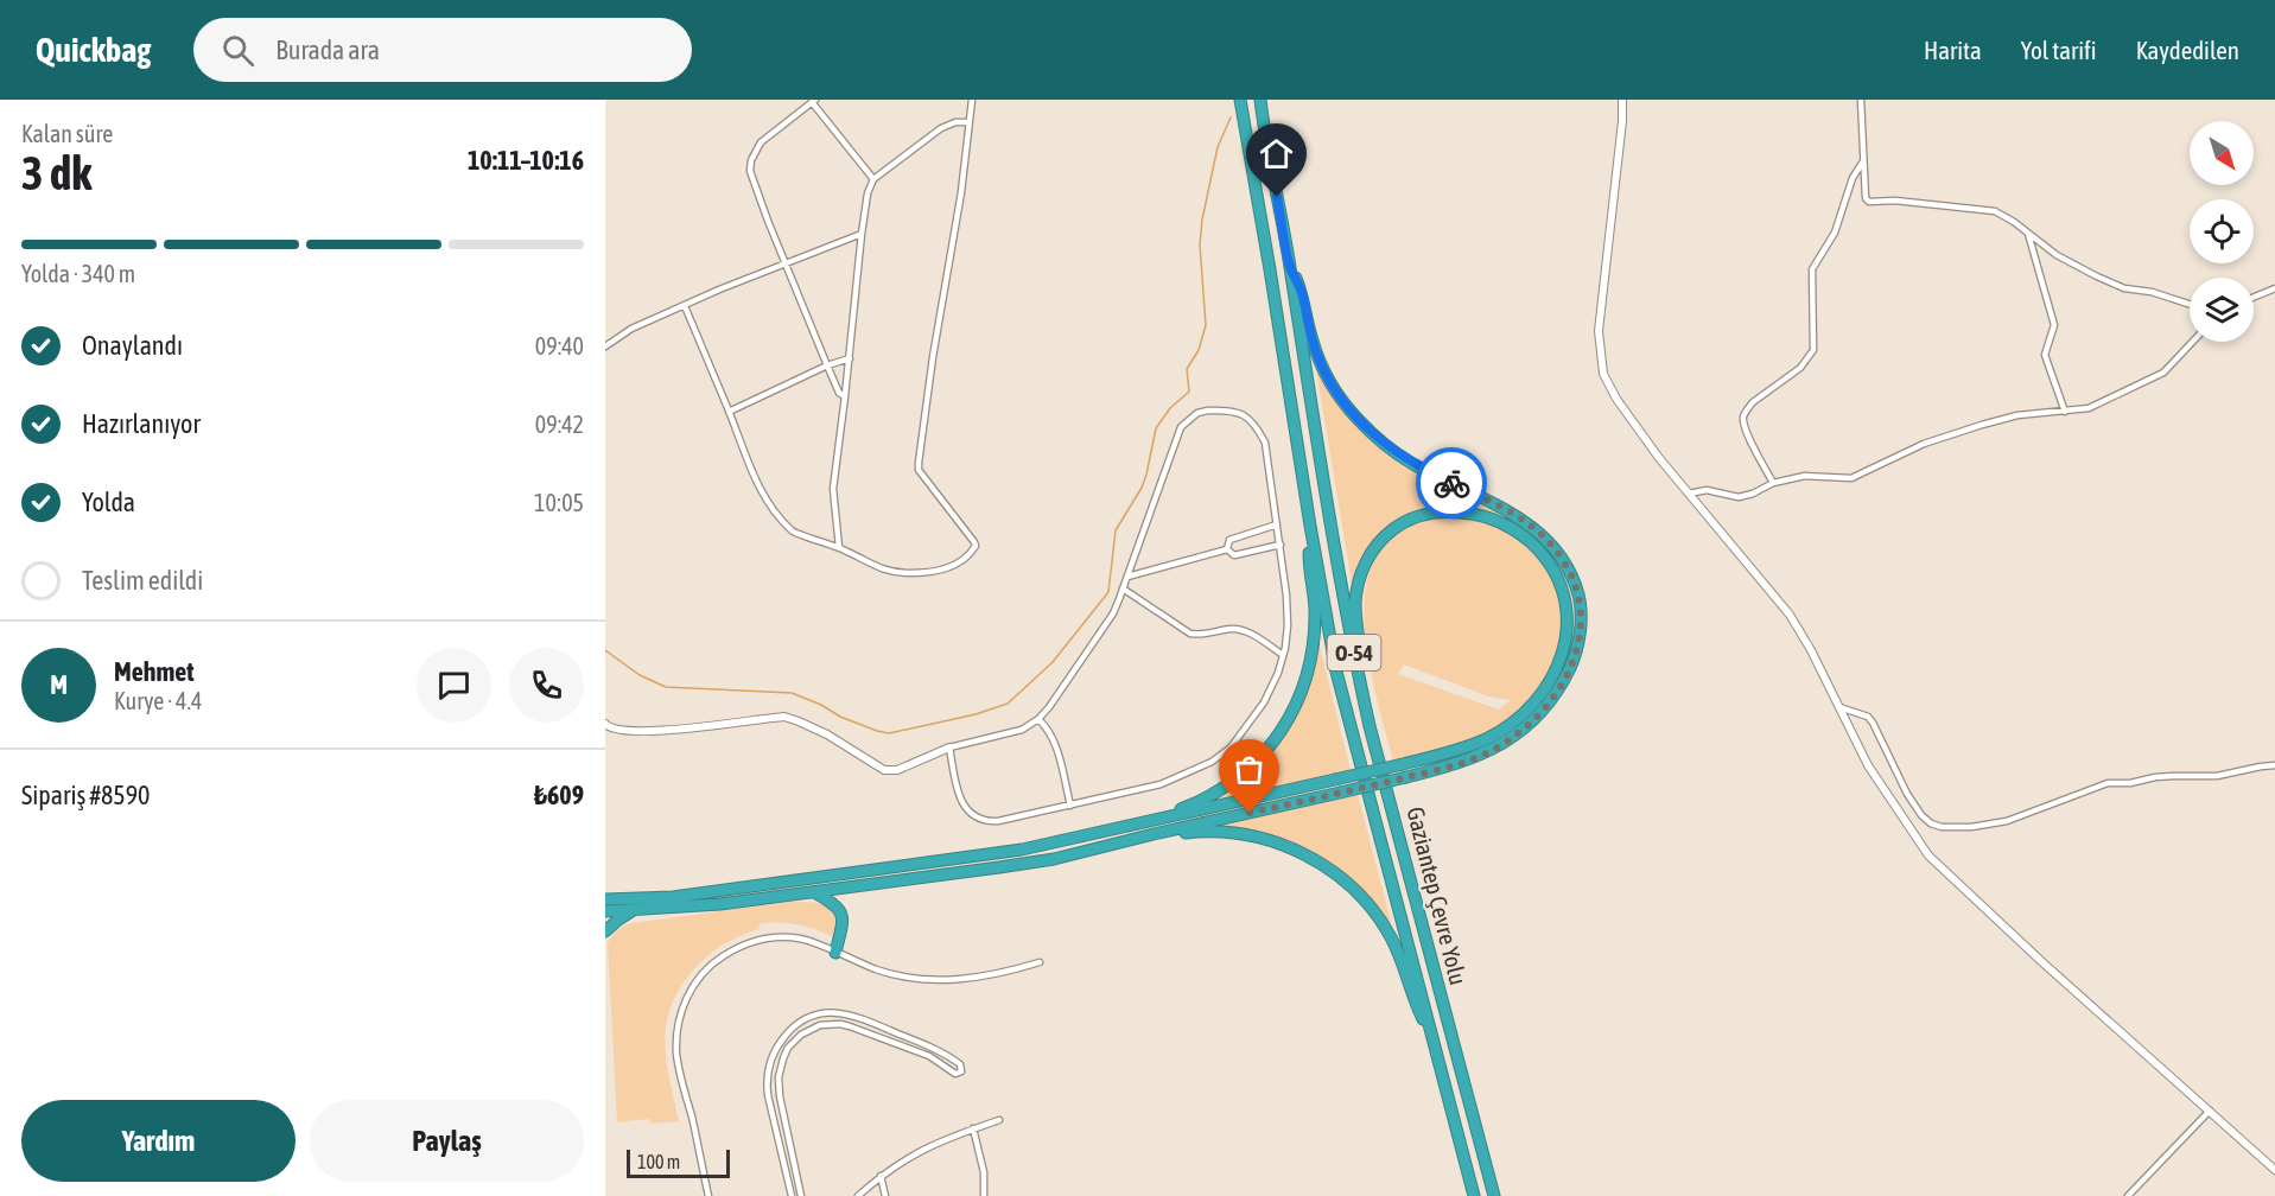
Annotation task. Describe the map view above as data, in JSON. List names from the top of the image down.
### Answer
{
  "streets": {
    "highway": ["O-54", "Gaziantep Çevre Yolu"]
  },
  "scale_bar": "100 m",
  "north": "bottom right",
  "page": {
    "header": "Quickbag",
    "search": "Burada ara",
    "nav": ["Harita", "Yol tarifi", "Kaydedilen"],
    "heading": ["3 dk", "Kalan süre", "10:11–10:16"],
    "panel": [
      "Mehmet",
      "Kurye · 4.4",
      "Sipariş #8590",
      "₺609"
    ],
    "bar": "Yolda · 340 m",
    "list": [
      ["Onaylandı", "09:40"],
      ["Hazırlanıyor", "09:42"],
      ["Yolda", "10:05"],
      "Teslim edildi"
    ],
    "round": "M",
    "buttons": ["Yardım", "Paylaş"],
    "scale": "100 m"
  }
}
